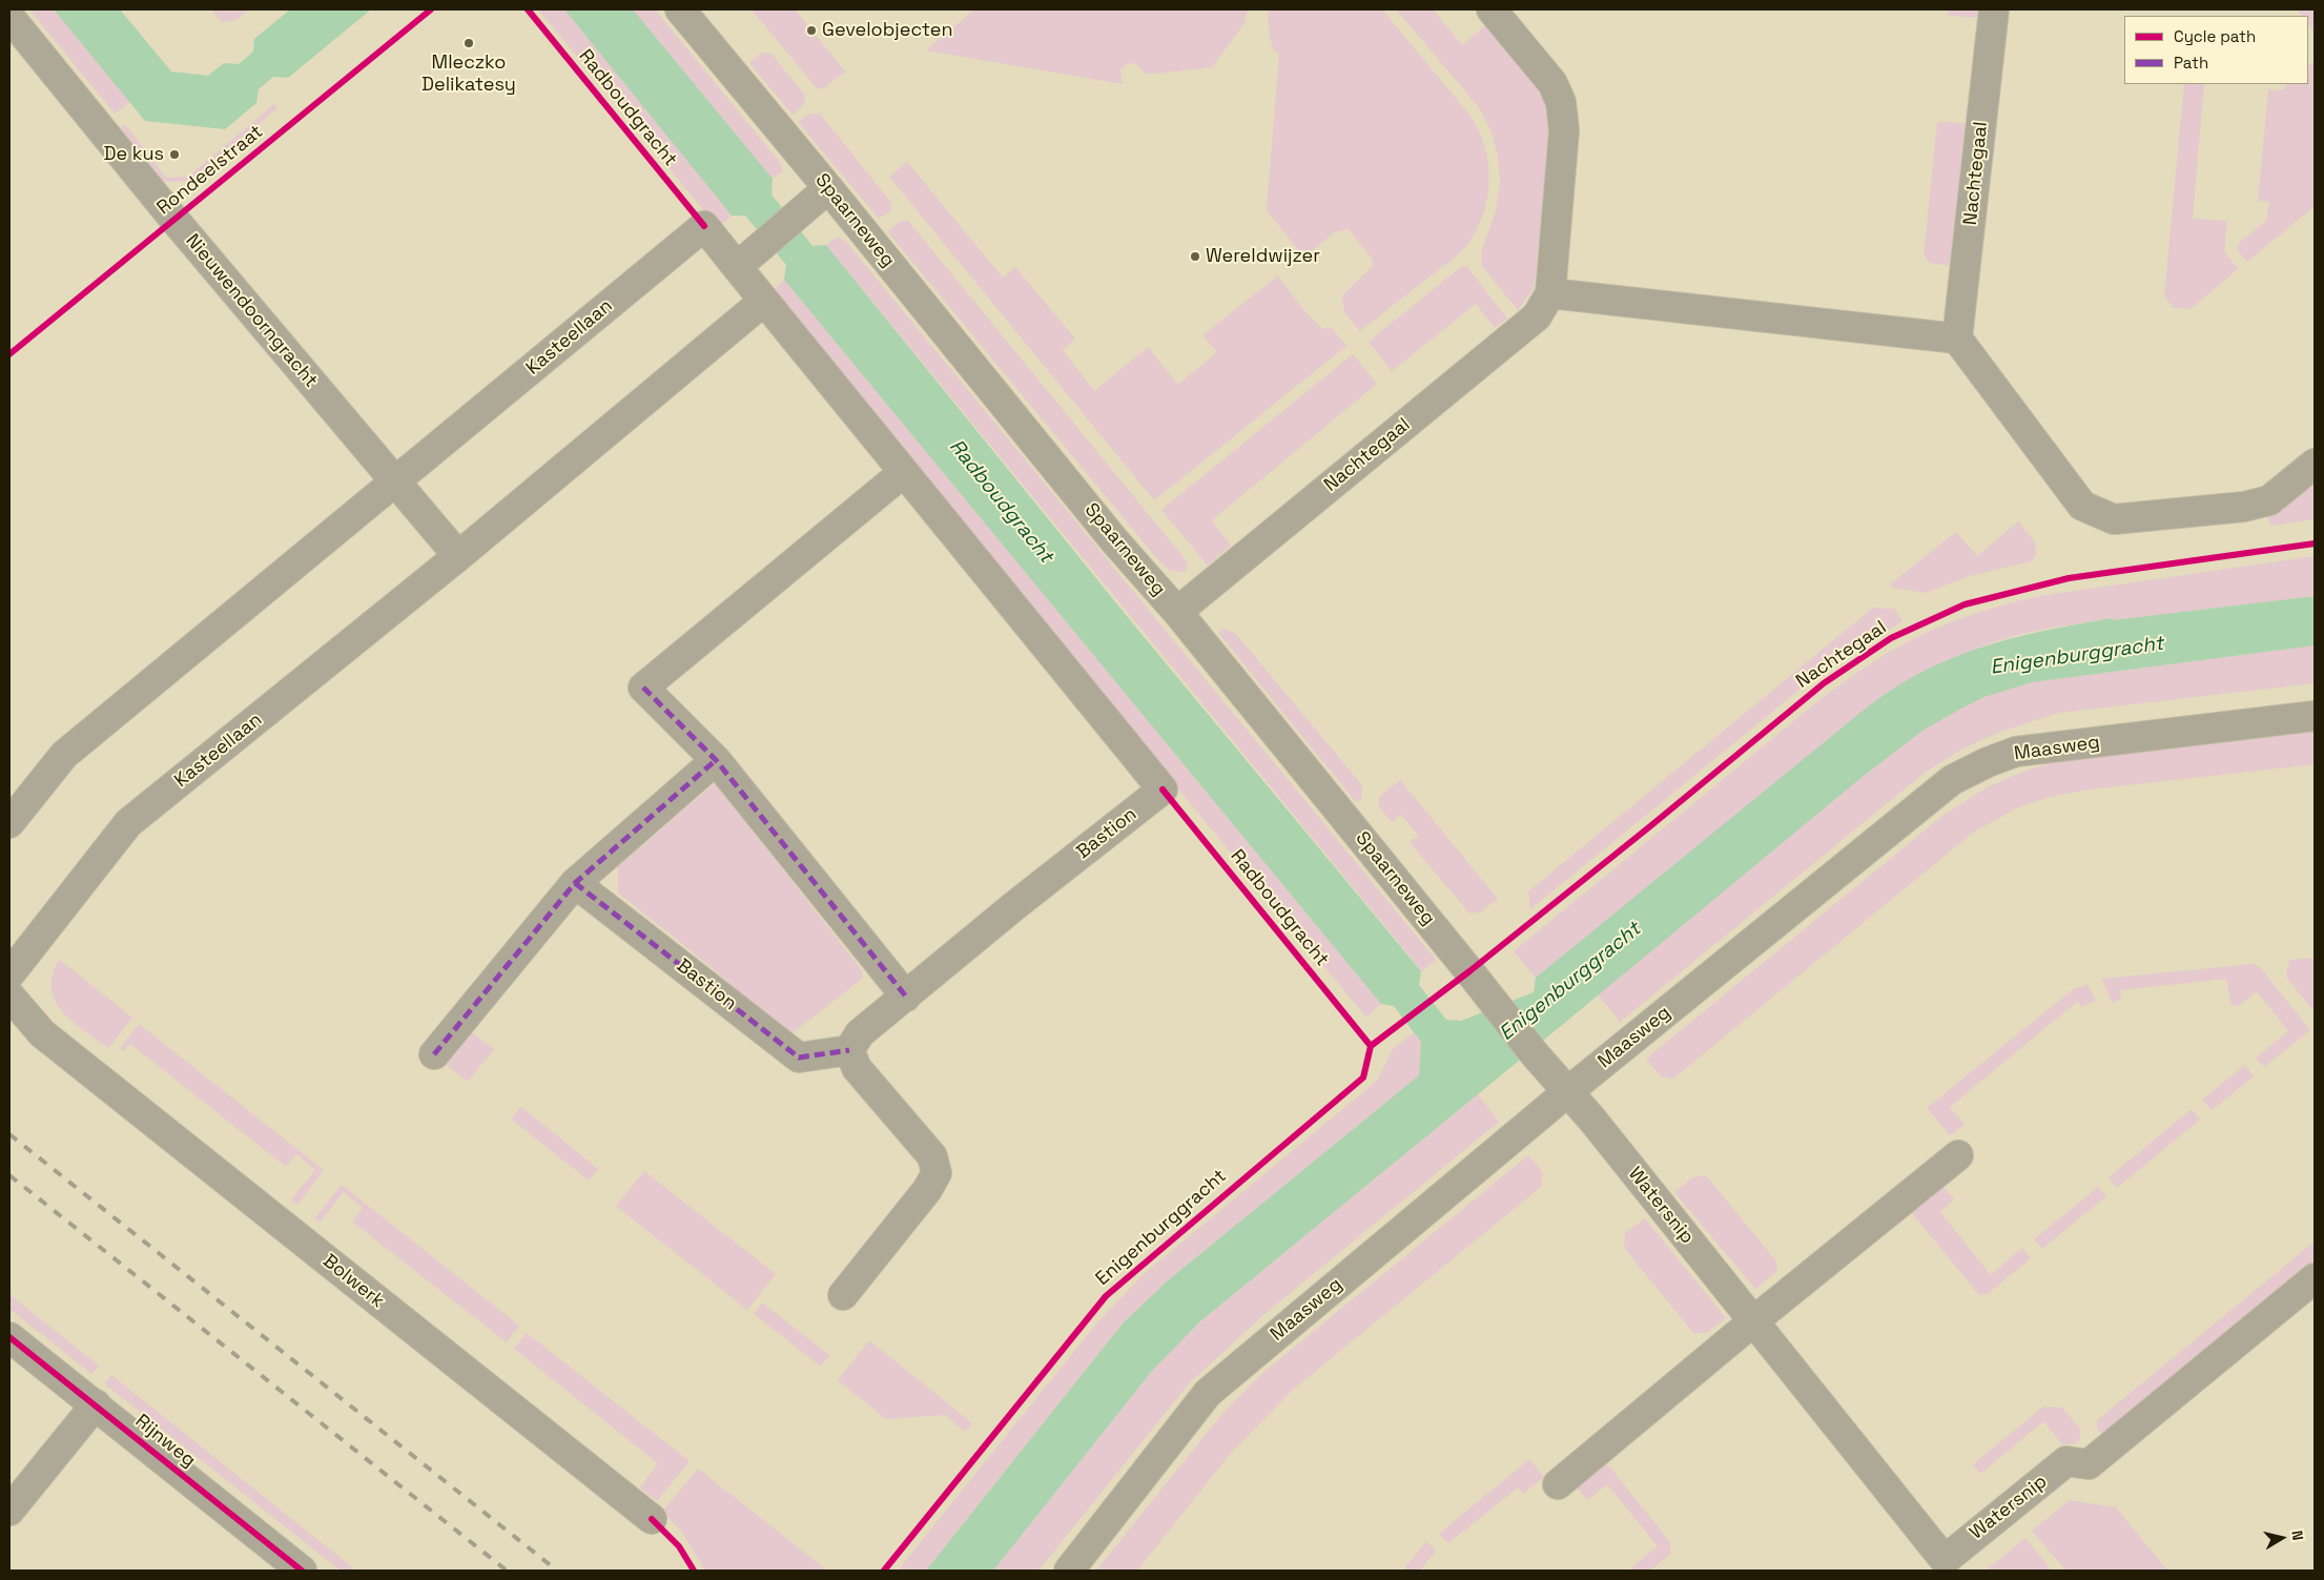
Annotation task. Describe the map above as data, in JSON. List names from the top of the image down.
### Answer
{
  "streets": {
    "street": [
      "Nachtegaal",
      "Spaarneweg",
      "Nieuwendoorngracht",
      "Kasteellaan",
      "Maasweg",
      "Bastion",
      "Watersnip",
      "Bolwerk",
      "Rijnweg"
    ],
    "cycle path": ["Radboudgracht", "Rondeelstraat", "Enigenburggracht"]
  },
  "crossings": [
    ["Nachtegaal", "Spaarneweg"],
    ["Spaarneweg", "Maasweg"],
    ["Spaarneweg", "Watersnip"],
    ["Nieuwendoorngracht", "Kasteellaan"],
    ["Maasweg", "Watersnip"]
  ],
  "water": ["Radboudgracht", "Enigenburggracht"],
  "places": [
    "Gevelobjecten",
    "Mleczko Delikatesy",
    "De kus",
    "Wereldwijzer"
  ],
  "legend": ["Cycle path", "Path"],
  "north": "right"
}
